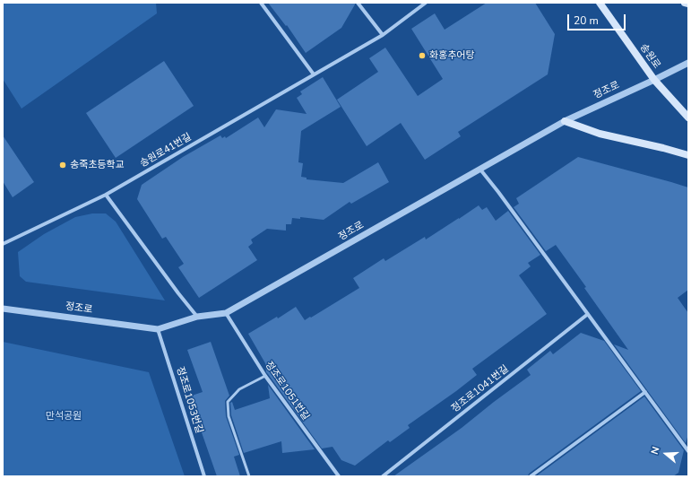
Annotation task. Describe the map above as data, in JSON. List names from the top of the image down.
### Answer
{
  "streets": {
    "main road": ["송원로"],
    "street": [
      "정조로",
      "송원로41번길",
      "정조로1041번길",
      "정조로1051번길",
      "정조로1053번길"
    ]
  },
  "crossings": [
    ["송원로", "정조로"],
    ["정조로", "정조로1051번길"],
    ["정조로", "정조로1053번길"]
  ],
  "parks": ["만석공원"],
  "places": ["화홍추어탕", "송죽초등학교"],
  "scale_bar": "20 m",
  "north": "left"
}
